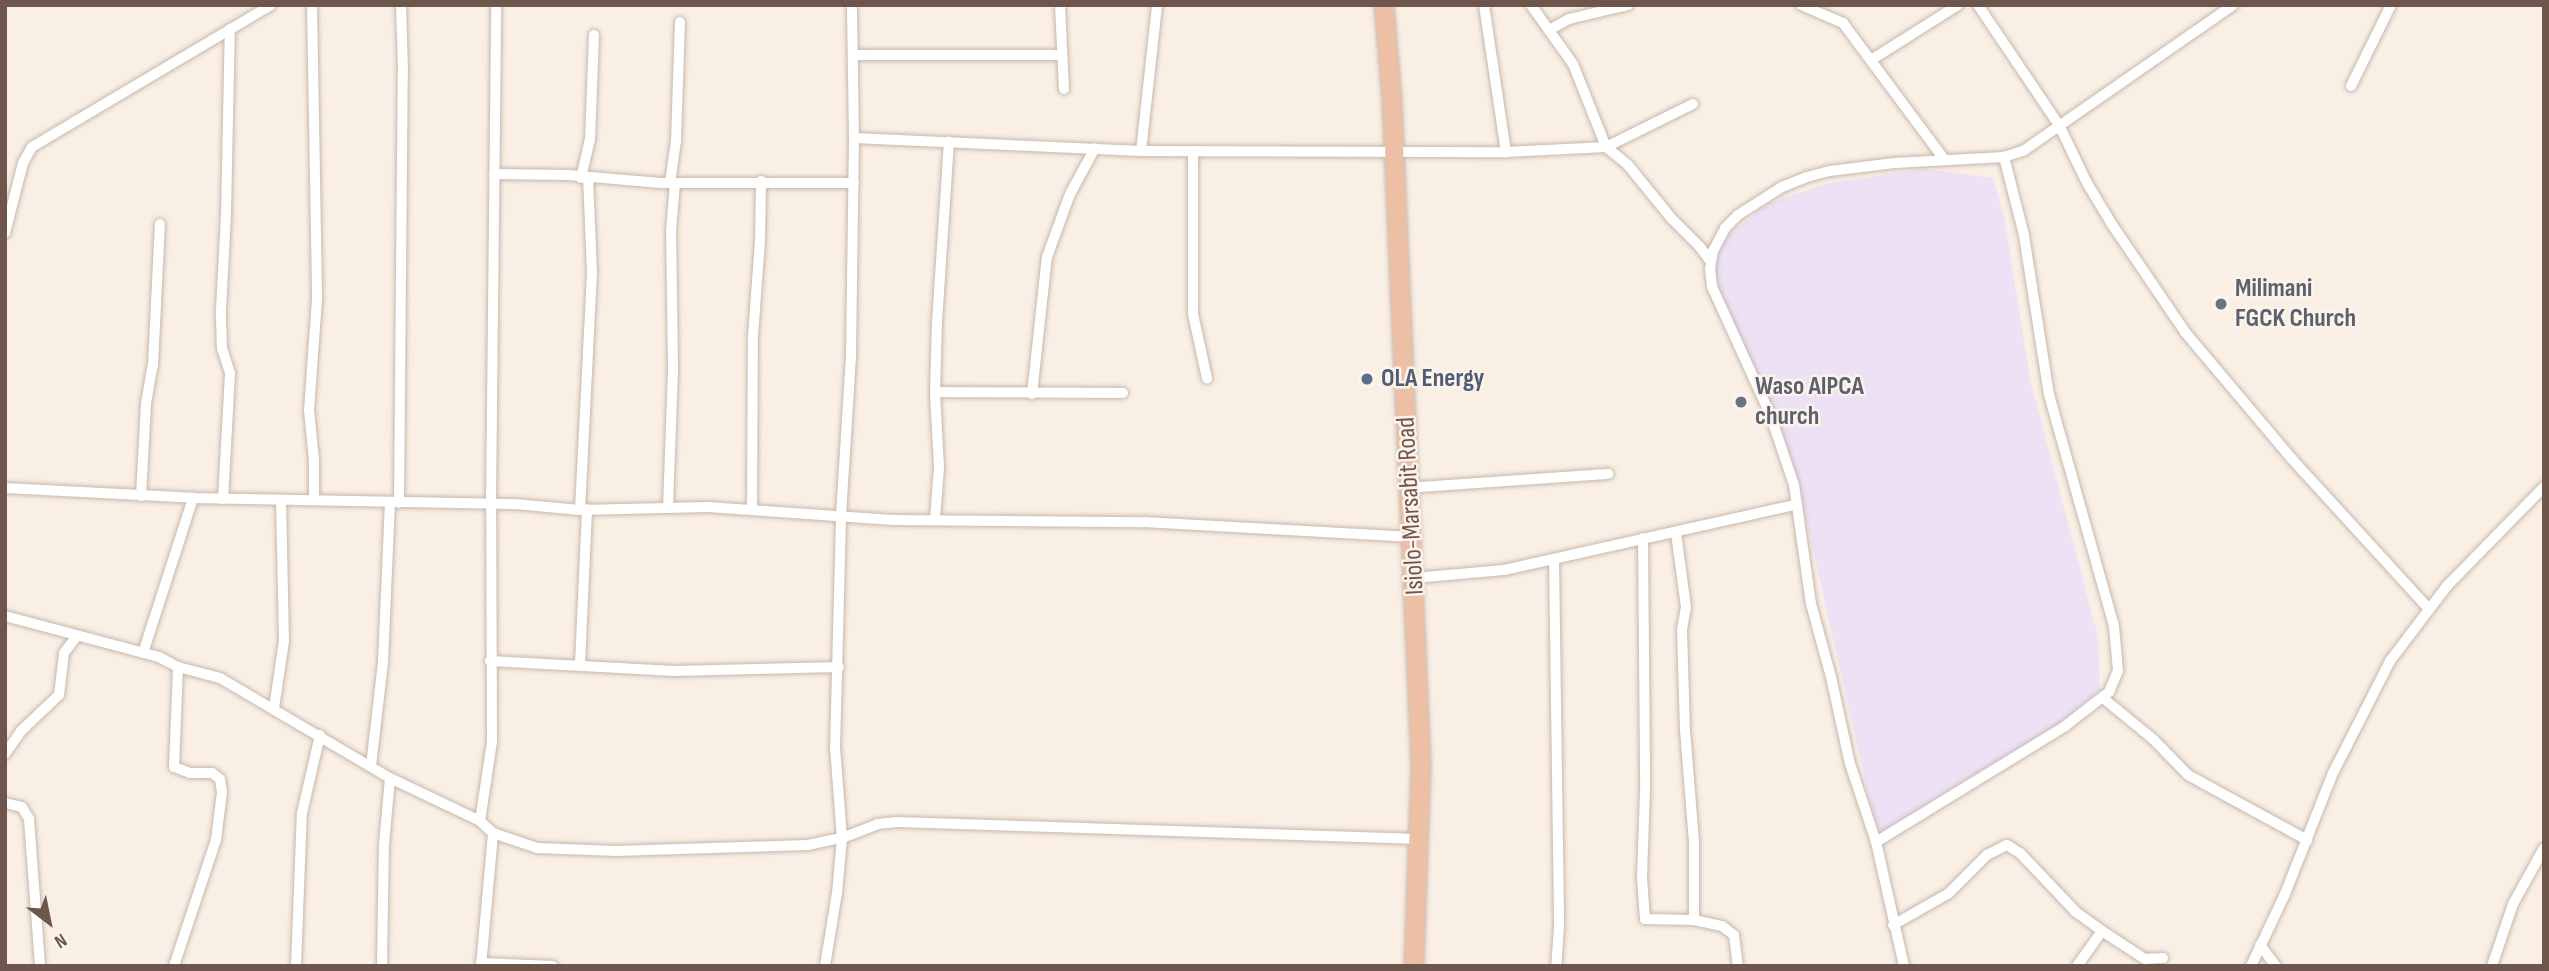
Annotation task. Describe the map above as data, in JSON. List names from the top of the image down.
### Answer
{
  "streets": {
    "highway": ["Isiolo-Marsabit Road"]
  },
  "places": ["Milimani FGCK Church", "OLA Energy", "Waso AIPCA church"],
  "north": "bottom right"
}
